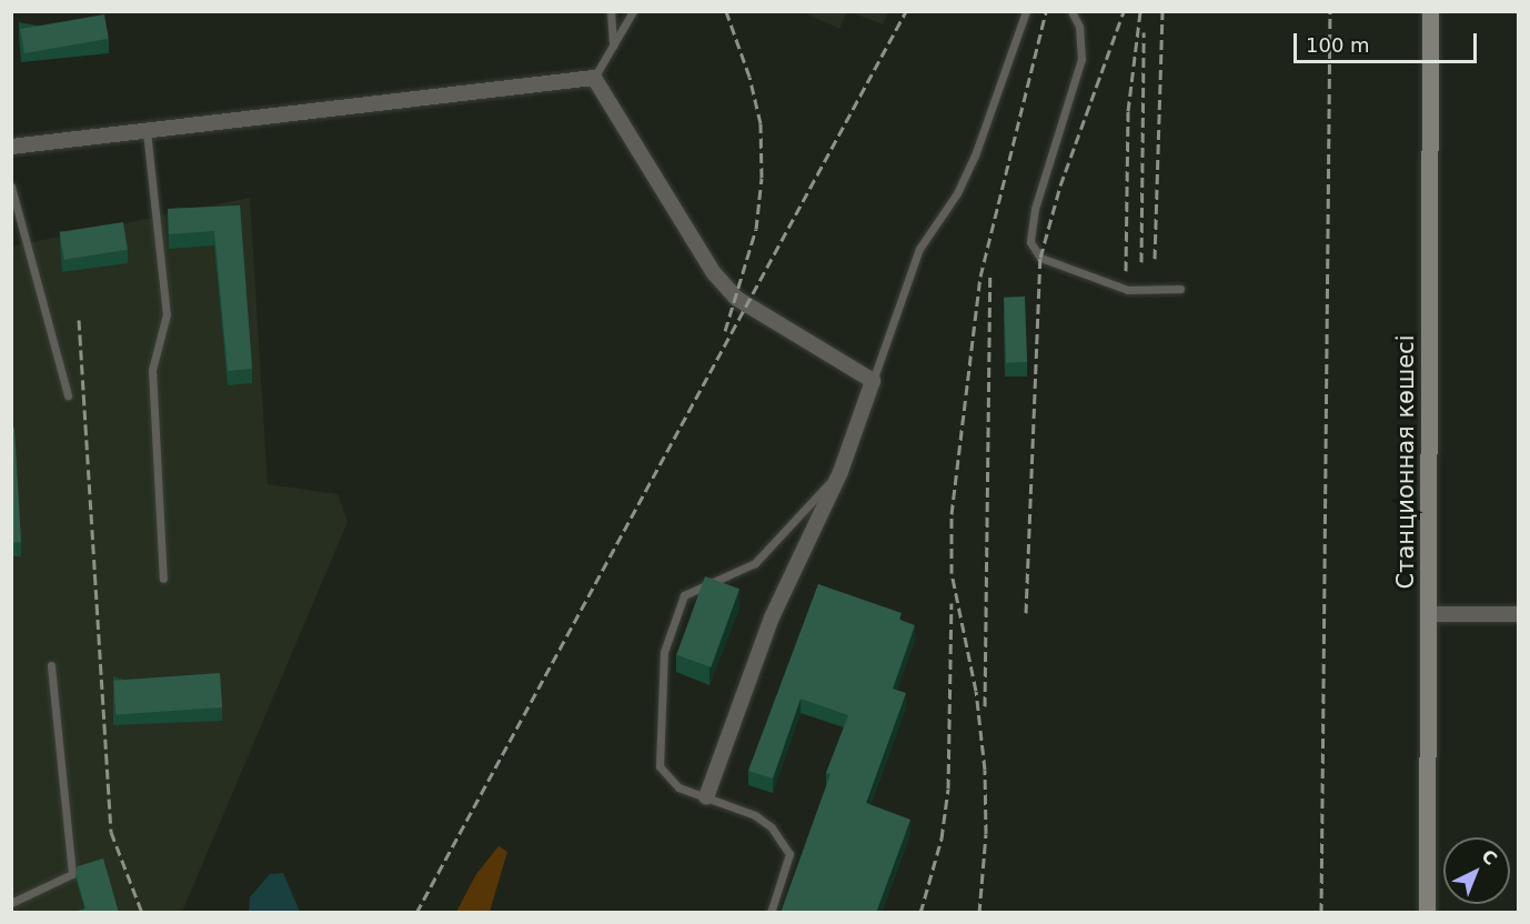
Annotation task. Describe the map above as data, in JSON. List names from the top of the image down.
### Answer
{
  "streets": {
    "street": ["Станционная көшесі"]
  },
  "scale_bar": "100 m",
  "north": "top right"
}
